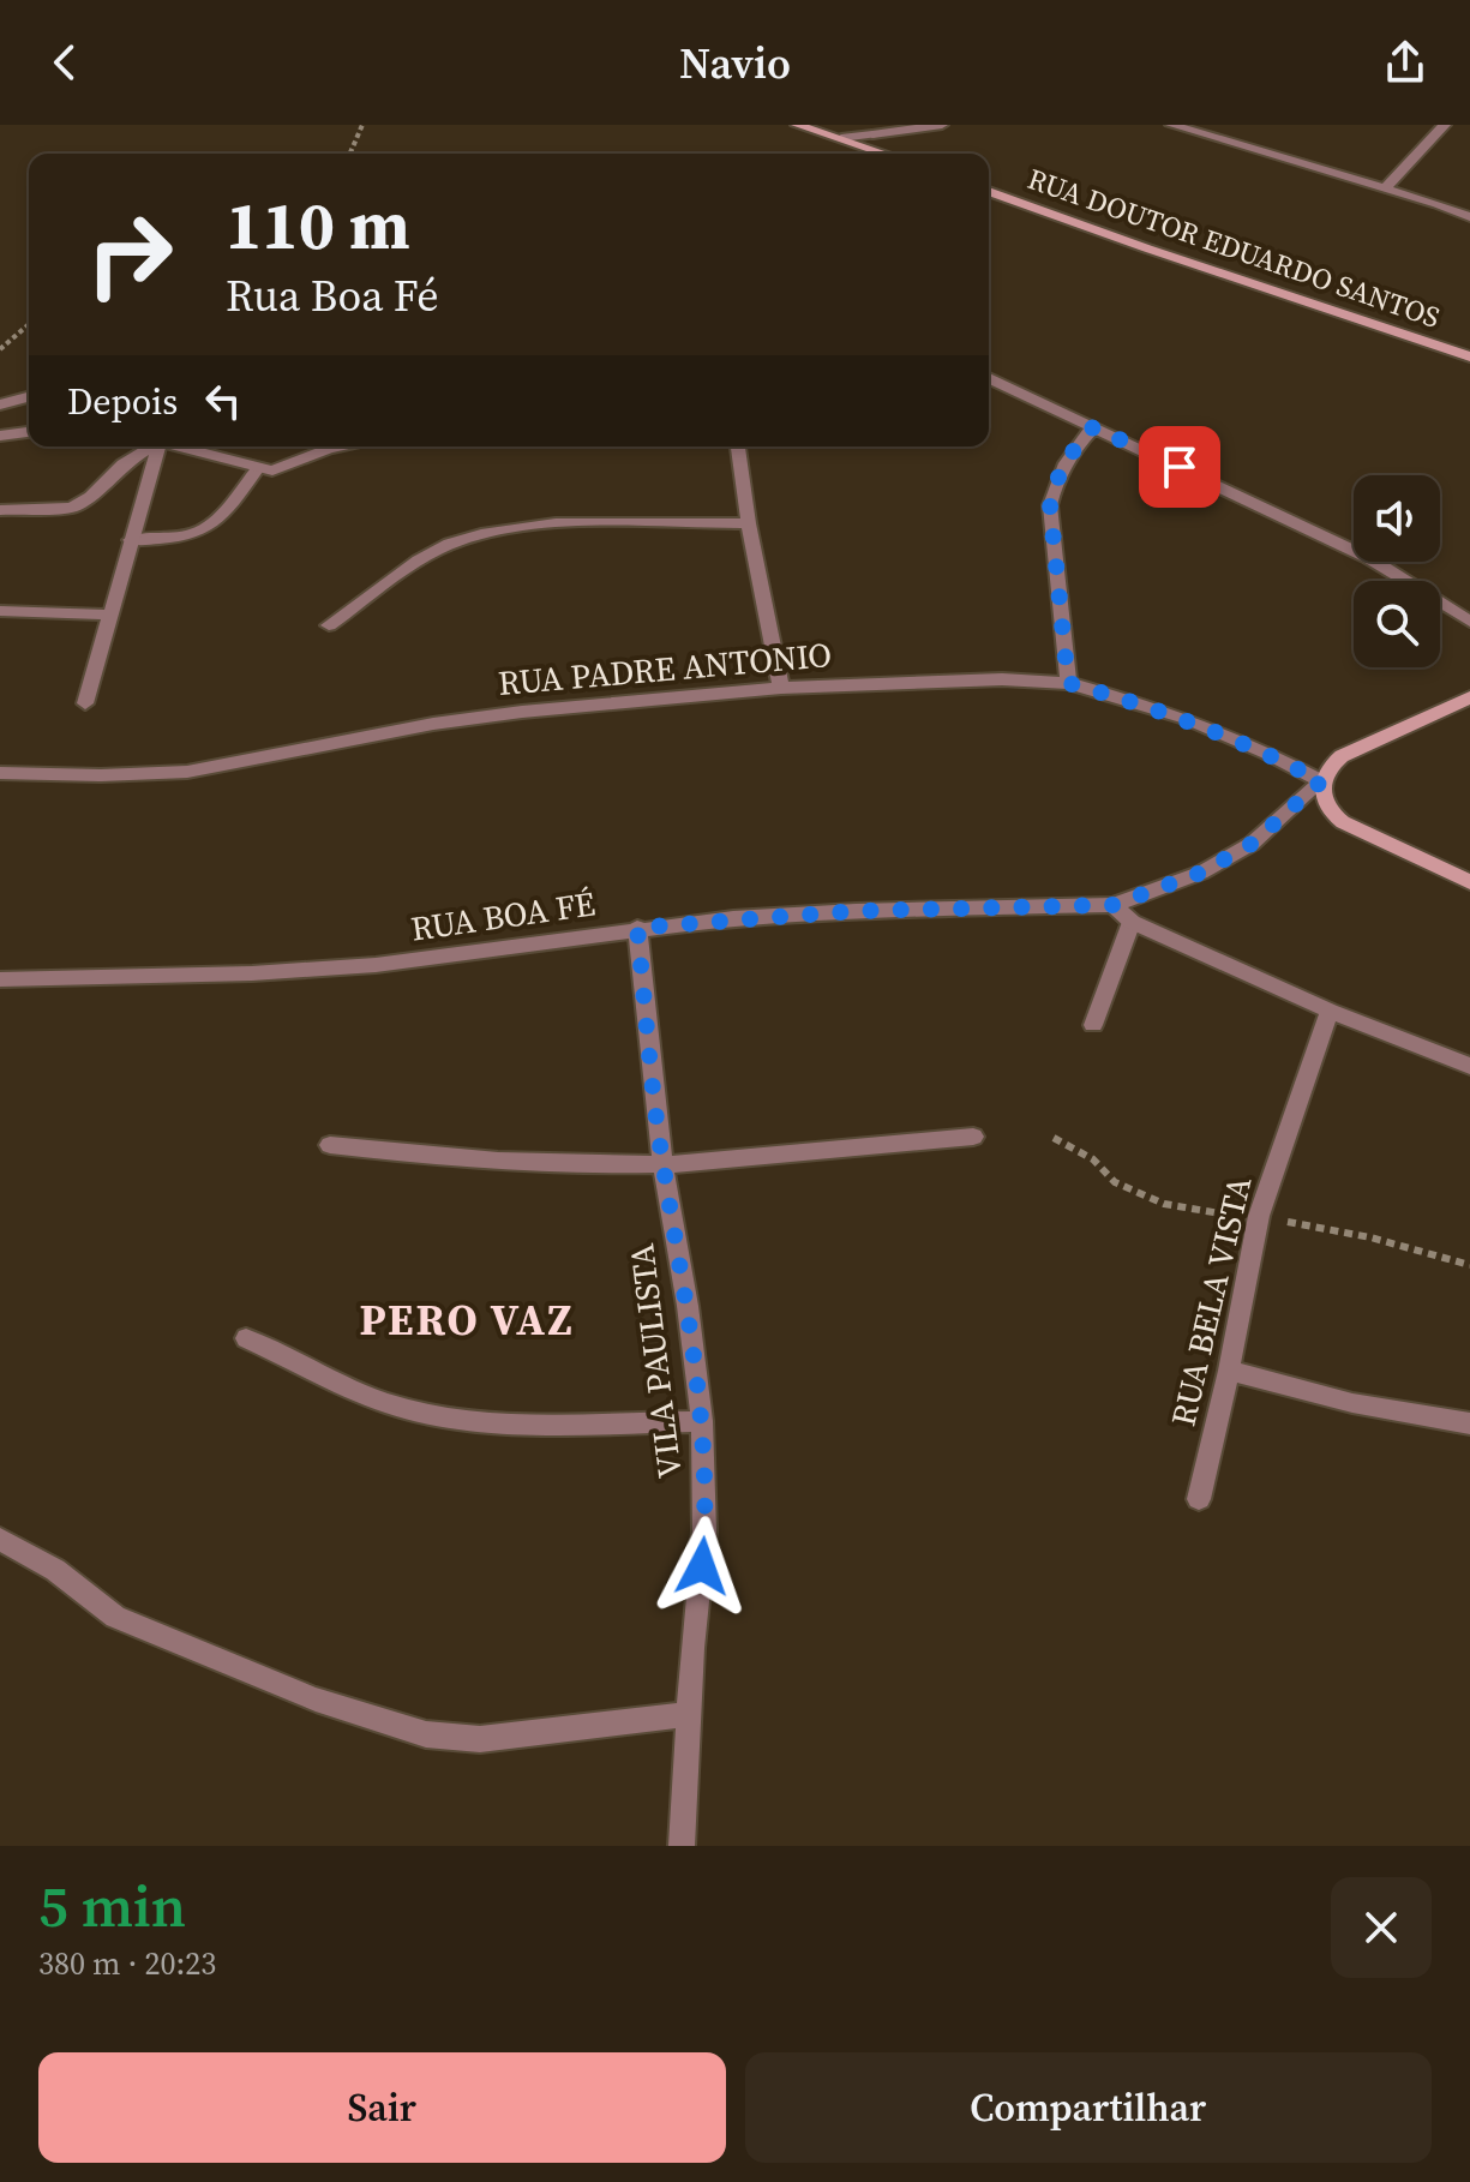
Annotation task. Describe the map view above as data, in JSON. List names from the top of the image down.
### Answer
{
  "streets": {
    "main road": ["RUA DOUTOR EDUARDO SANTOS"],
    "street": [
      "RUA PADRE ANTONIO",
      "RUA BOA FÉ",
      "RUA BELA VISTA",
      "VILA PAULISTA"
    ]
  },
  "crossings": [
    ["RUA PADRE ANTONIO", "RUA BOA FÉ"],
    ["RUA BOA FÉ", "VILA PAULISTA"]
  ],
  "districts": ["PERO VAZ"],
  "page": {
    "header": "Navio",
    "turn": ["110 m", "Rua Boa Fé"],
    "then": "Depois",
    "heading": ["5 min", "380 m · 20:23"],
    "buttons": ["Sair", "Compartilhar"]
  }
}
